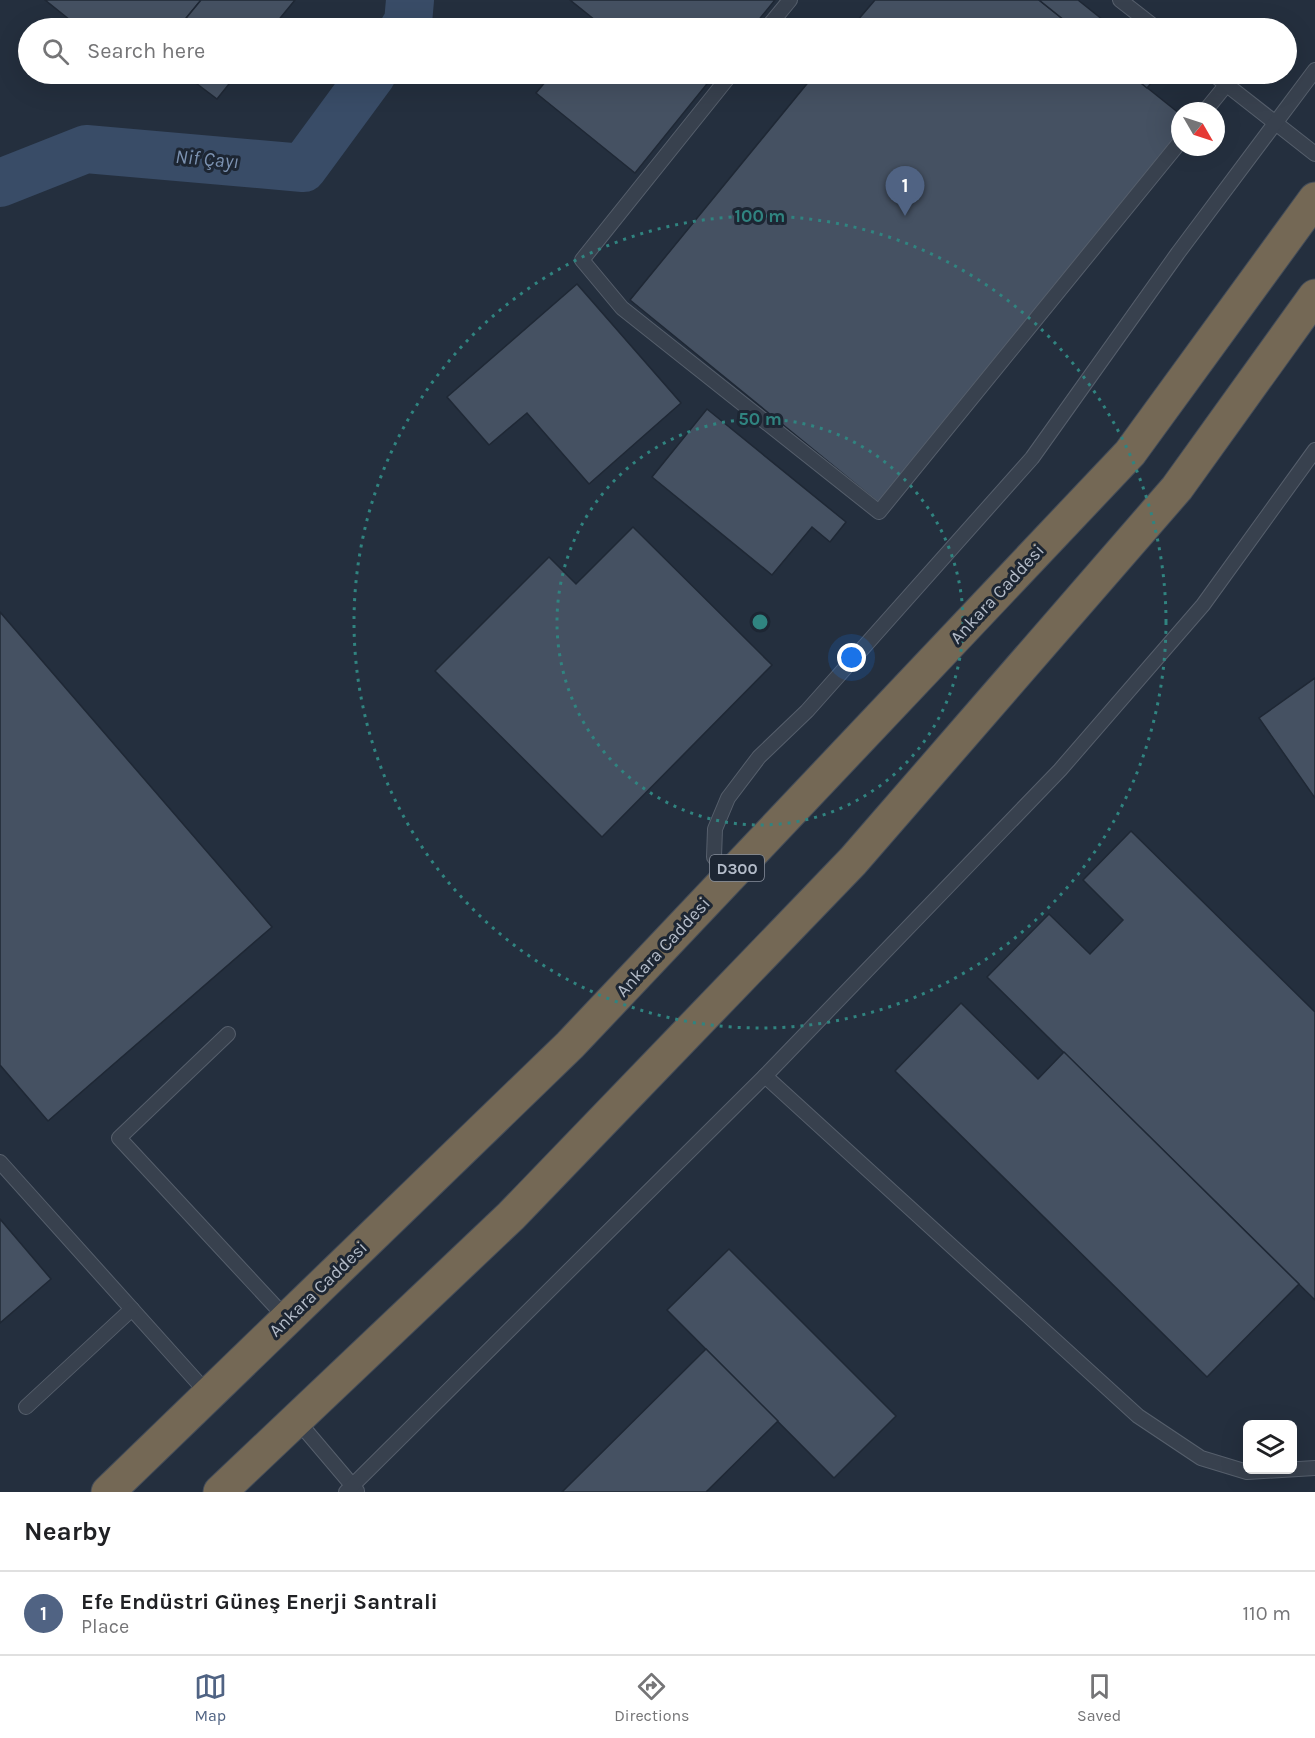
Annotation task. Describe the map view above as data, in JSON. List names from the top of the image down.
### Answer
{
  "streets": {
    "highway": ["Ankara Caddesi", "D300"]
  },
  "water": ["Nif Çayı"],
  "north": "bottom right",
  "page": {
    "search": "Search here",
    "pins": "1",
    "heading": "Nearby",
    "list": [
      {
        "mark": "1",
        "name": "Efe Endüstri Güneş Enerji Santrali",
        "note": "Place",
        "value": "110 m"
      }
    ],
    "nav": ["Map", "Directions", "Saved"]
  },
  "rings": ["100 m", "50 m"]
}
